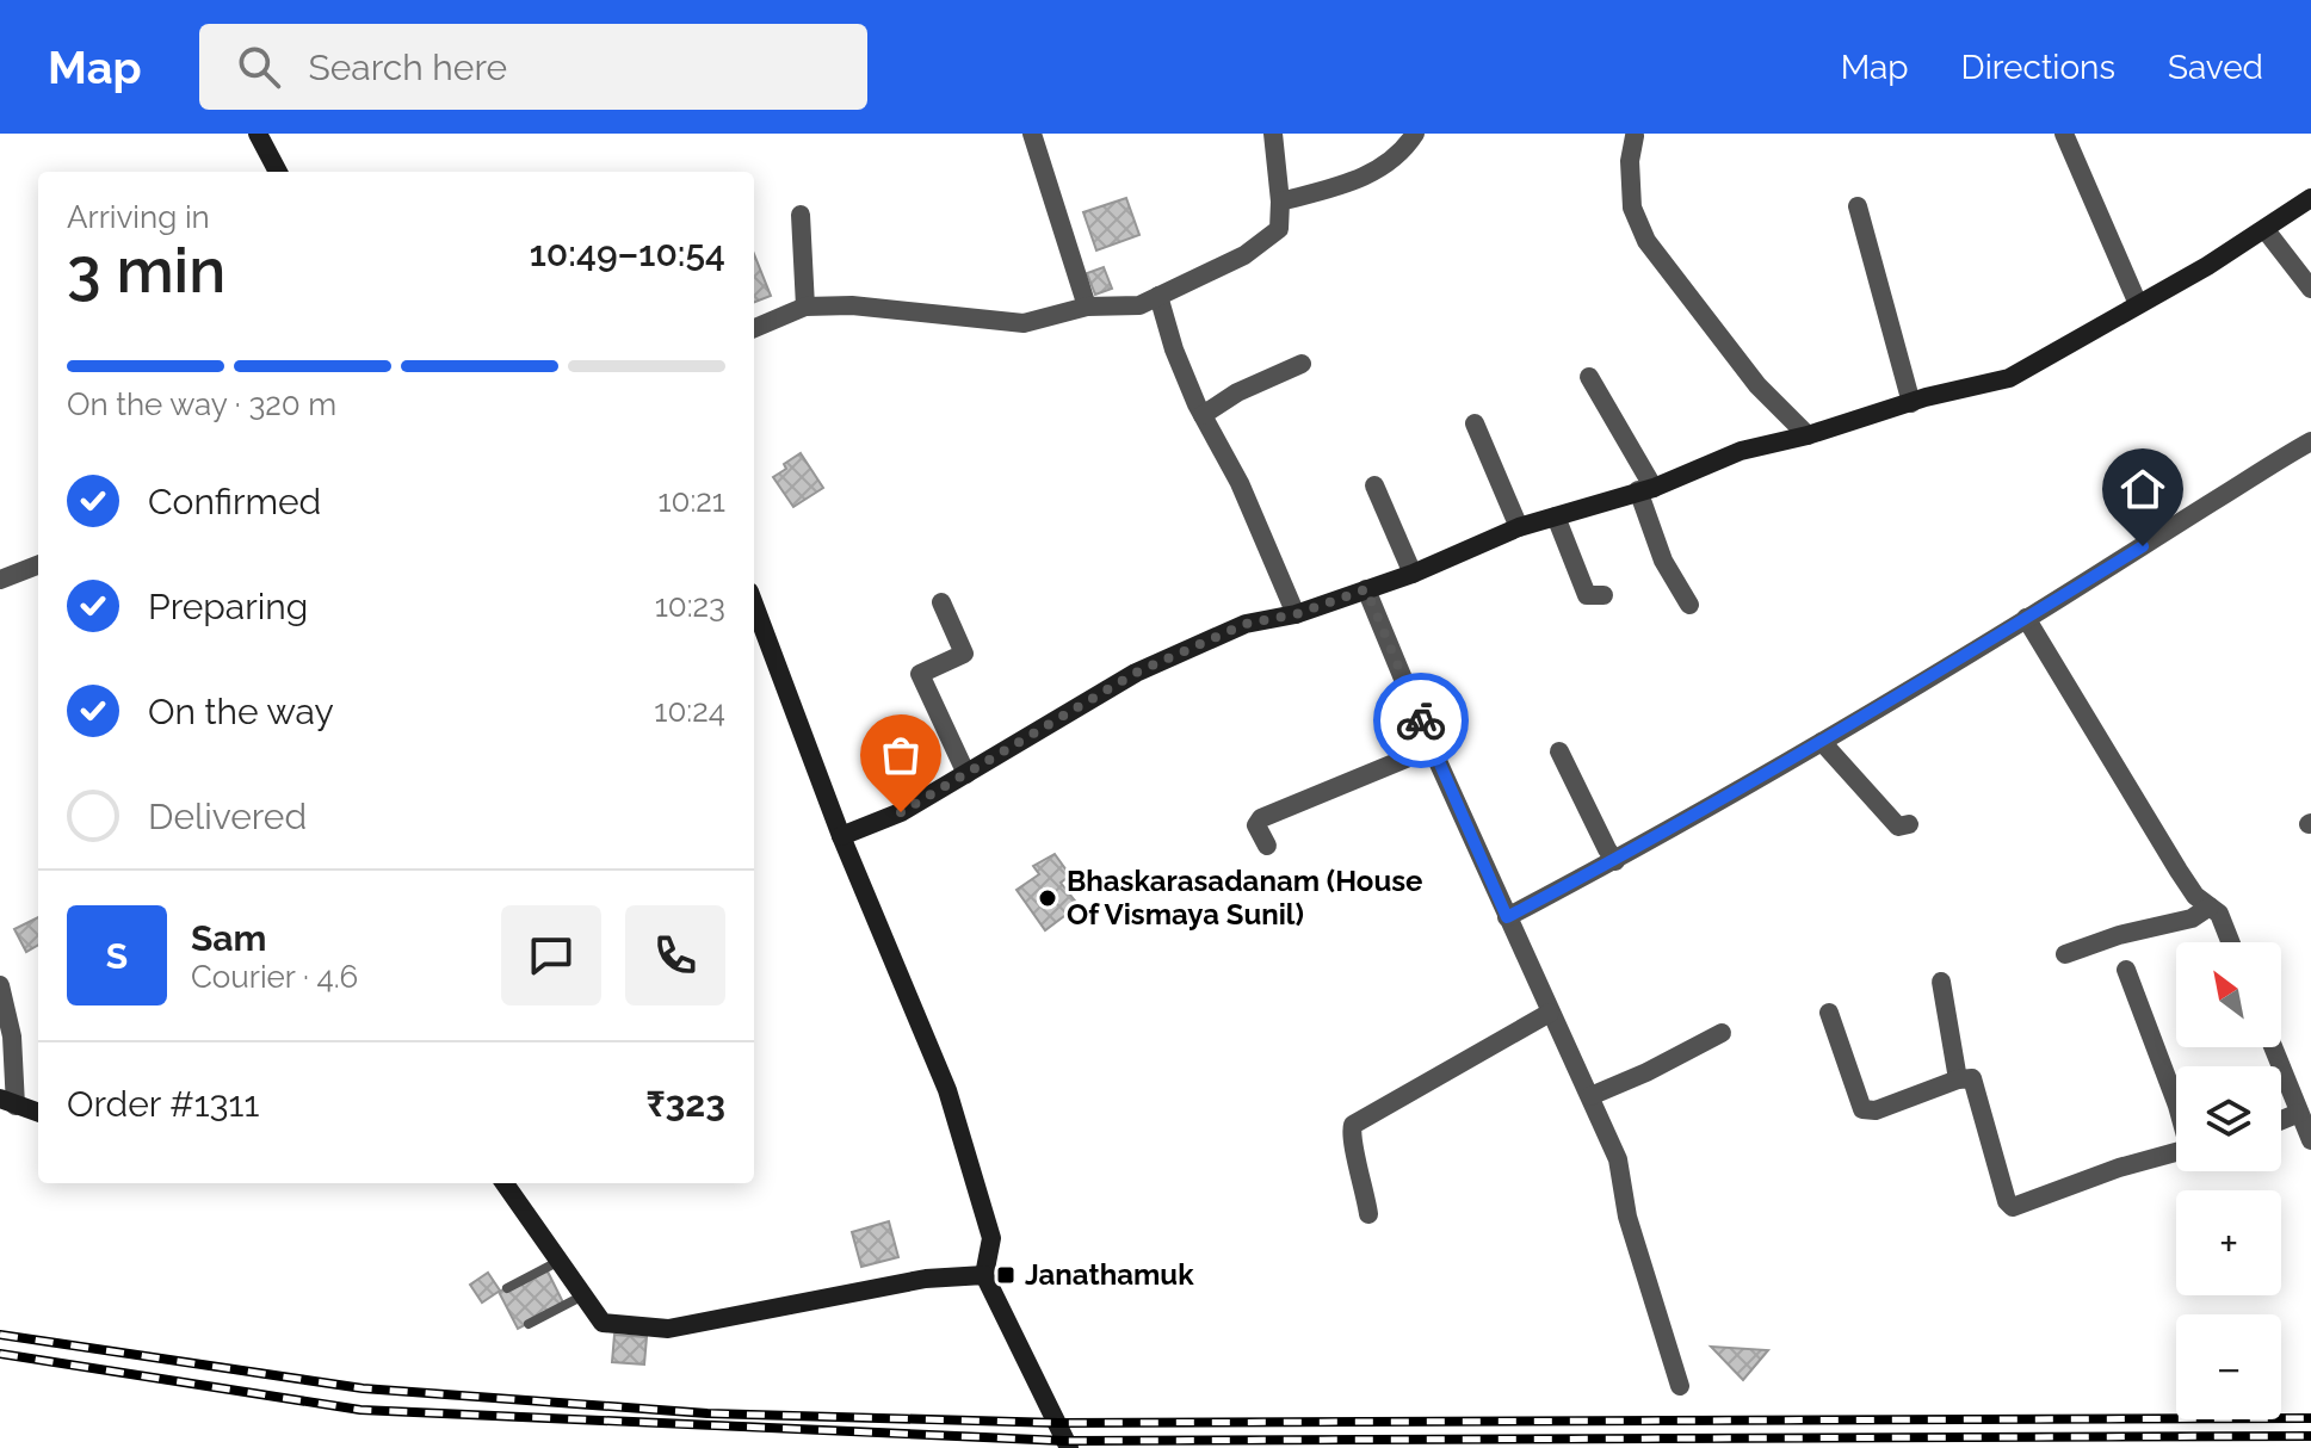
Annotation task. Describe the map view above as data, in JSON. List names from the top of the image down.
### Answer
{
  "places": {
    "other": ["Bhaskarasadanam (House Of Vismaya Sunil)"],
    "transit": ["Janathamuk"]
  },
  "north": "top left",
  "page": {
    "header": "Map",
    "search": "Search here",
    "nav": ["Map", "Directions", "Saved"],
    "heading": ["3 min", "Arriving in", "10:49–10:54"],
    "panel": [
      "Sam",
      "Courier · 4.6",
      "Order #1311",
      "₹323"
    ],
    "bar": "On the way · 320 m",
    "list": [
      ["Confirmed", "10:21"],
      ["Preparing", "10:23"],
      ["On the way", "10:24"],
      "Delivered"
    ],
    "round": "S",
    "map_buttons": ["+", "−"]
  }
}
